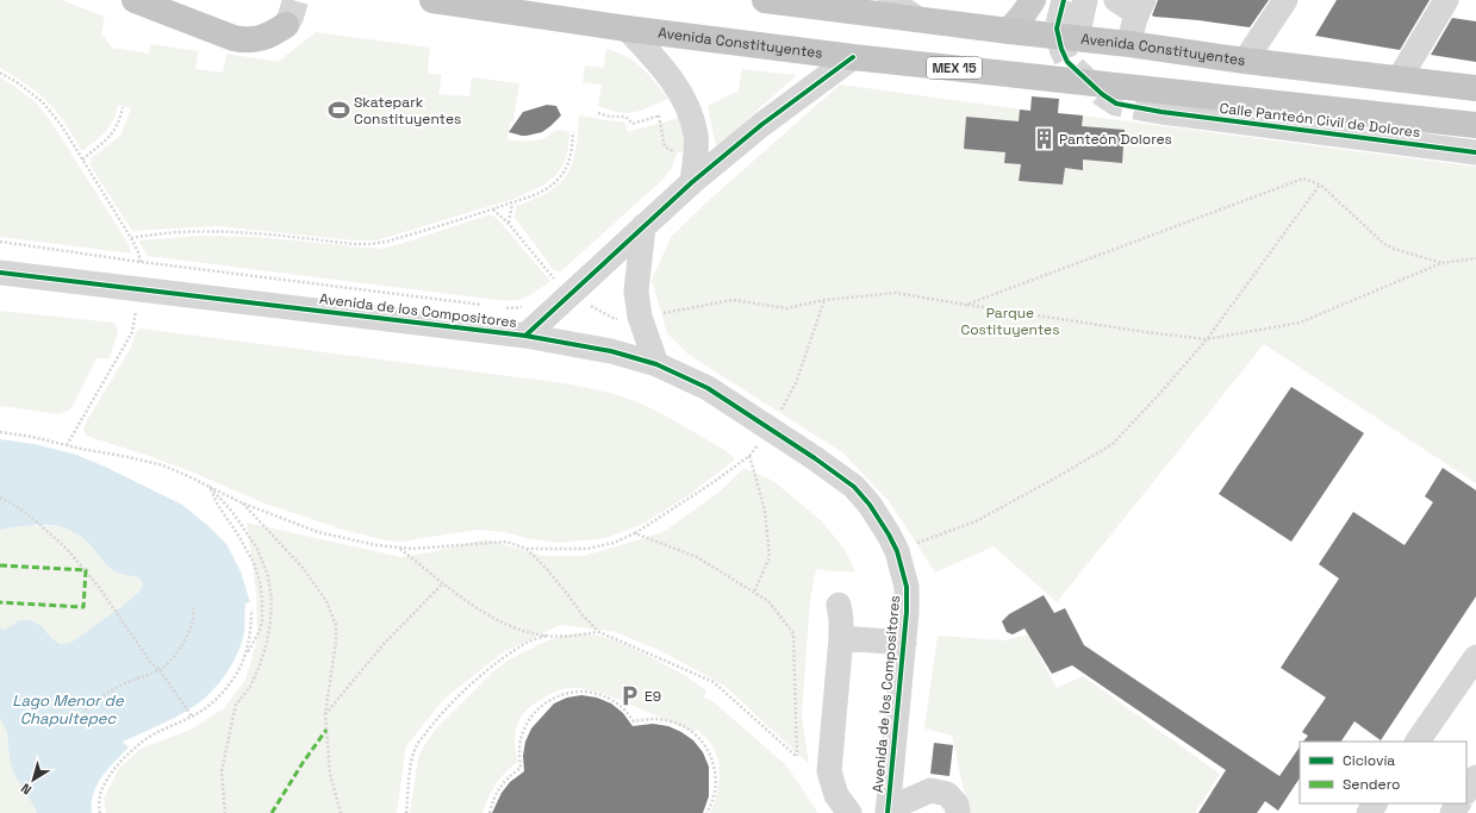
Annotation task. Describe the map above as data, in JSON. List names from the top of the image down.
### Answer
{
  "streets": {
    "highway": ["Avenida Constituyentes", "MEX 15"],
    "street": ["Calle Panteón Civil de Dolores", "Avenida de los Compositores"]
  },
  "water": ["Lago Menor de Chapultepec"],
  "parks": ["Parque Costituyentes"],
  "places": {
    "sports": ["Skatepark Constituyentes"],
    "building": ["Panteón Dolores"],
    "parking": ["E9"]
  },
  "legend": ["Ciclovía", "Sendero"],
  "north": "bottom left"
}
